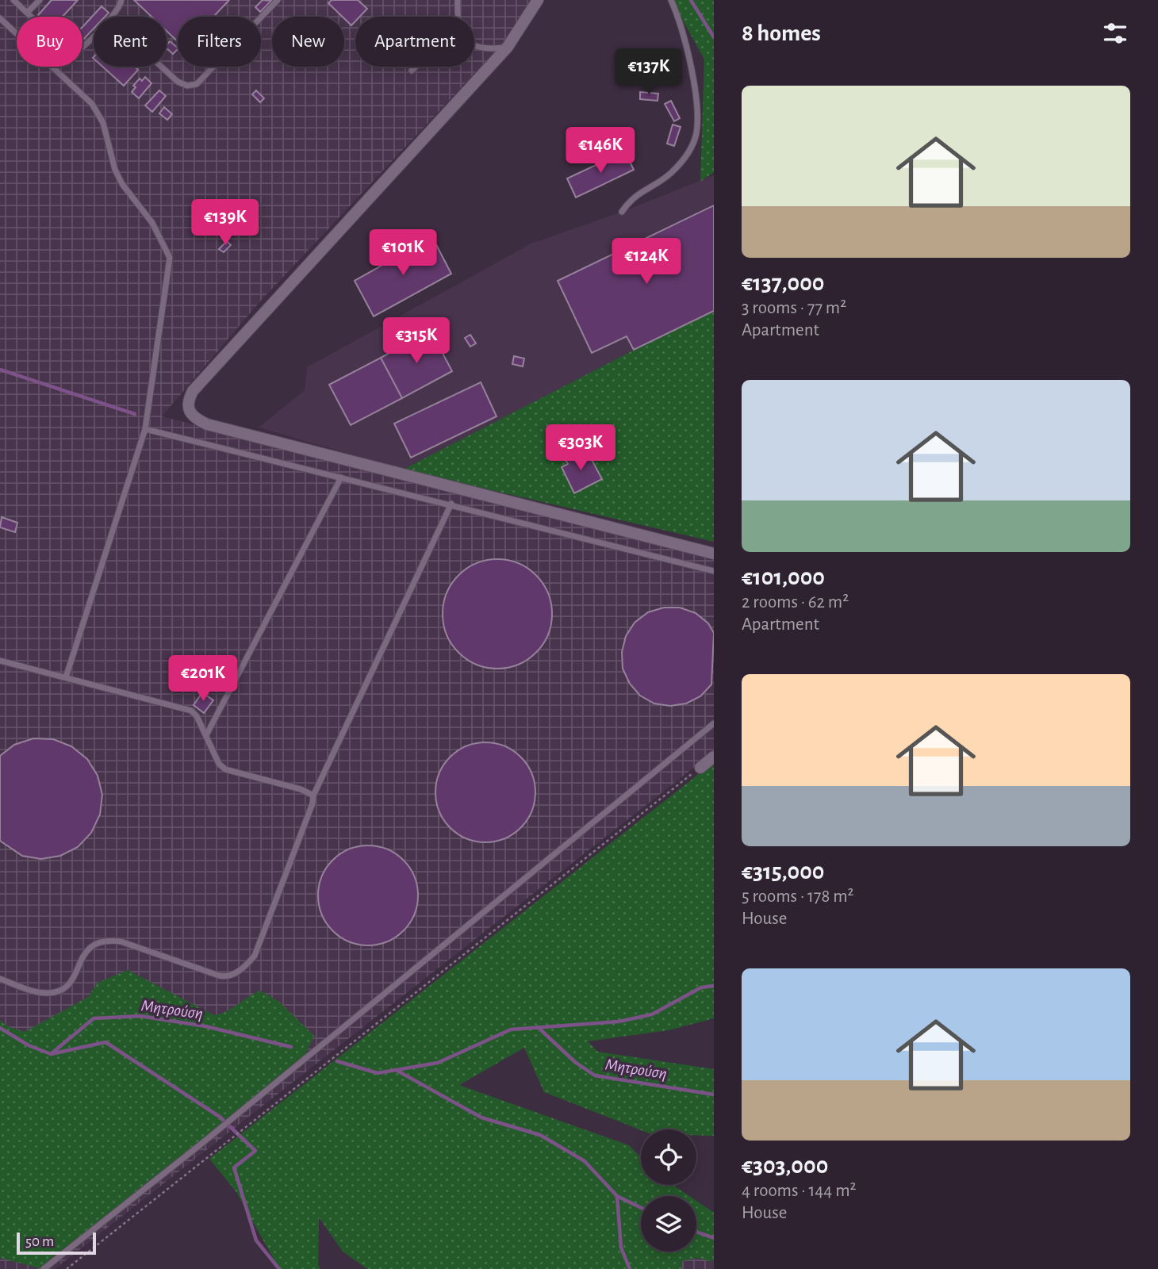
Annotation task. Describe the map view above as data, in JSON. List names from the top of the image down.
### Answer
{
  "water": ["Μητρούση"],
  "scale_bar": "50 m",
  "page": {
    "heading": "8 homes",
    "chip": [
      "Buy",
      "Rent",
      "Filters",
      "New",
      "Apartment"
    ],
    "price": [
      "€137K",
      "€146K",
      "€139K",
      "€101K",
      "€124K",
      "€315K",
      "€303K",
      "€201K"
    ],
    "list": [
      {
        "name": "€137,000",
        "note": "3 rooms · 77 m² · Apartment"
      },
      {
        "name": "€101,000",
        "note": "2 rooms · 62 m² · Apartment"
      },
      {
        "name": "€315,000",
        "note": "5 rooms · 178 m² · House"
      },
      {
        "name": "€303,000",
        "note": "4 rooms · 144 m² · House"
      }
    ],
    "scale": "50 m"
  }
}
